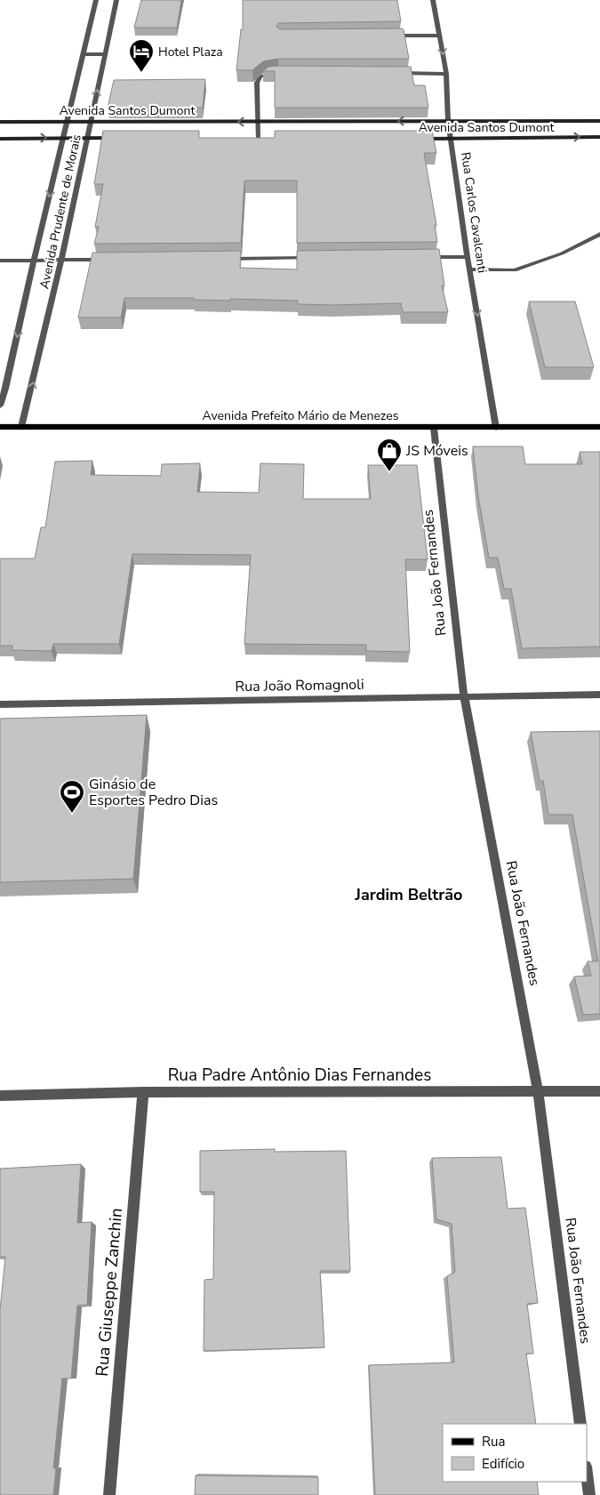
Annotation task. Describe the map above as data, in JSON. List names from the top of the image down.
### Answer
{
  "streets": {
    "main road": ["Avenida Santos Dumont", "Avenida Prefeito Mário de Menezes"],
    "street": [
      "Avenida Prudente de Morais",
      "Rua Carlos Cavalcanti",
      "Rua João Fernandes",
      "Rua João Romagnoli",
      "Rua Padre Antônio Dias Fernandes",
      "Rua Giuseppe Zanchin"
    ]
  },
  "crossings": [
    ["Avenida Santos Dumont", "Avenida Prudente de Morais"],
    ["Avenida Santos Dumont", "Rua Carlos Cavalcanti"],
    ["Avenida Prudente de Morais", "Avenida Prefeito Mário de Menezes"],
    ["Rua Carlos Cavalcanti", "Avenida Prefeito Mário de Menezes"],
    ["Avenida Prefeito Mário de Menezes", "Rua João Fernandes"],
    ["Rua João Fernandes", "Rua João Romagnoli"],
    ["Rua João Fernandes", "Rua Padre Antônio Dias Fernandes"],
    ["Rua Padre Antônio Dias Fernandes", "Rua Giuseppe Zanchin"]
  ],
  "one_way": ["Rua Carlos Cavalcanti"],
  "districts": ["Jardim Beltrão"],
  "places": {
    "hotel": ["Hotel Plaza"],
    "shop": ["JS Móveis"],
    "sports": ["Ginásio de Esportes Pedro Dias"]
  },
  "legend": ["Rua", "Edifício"]
}
